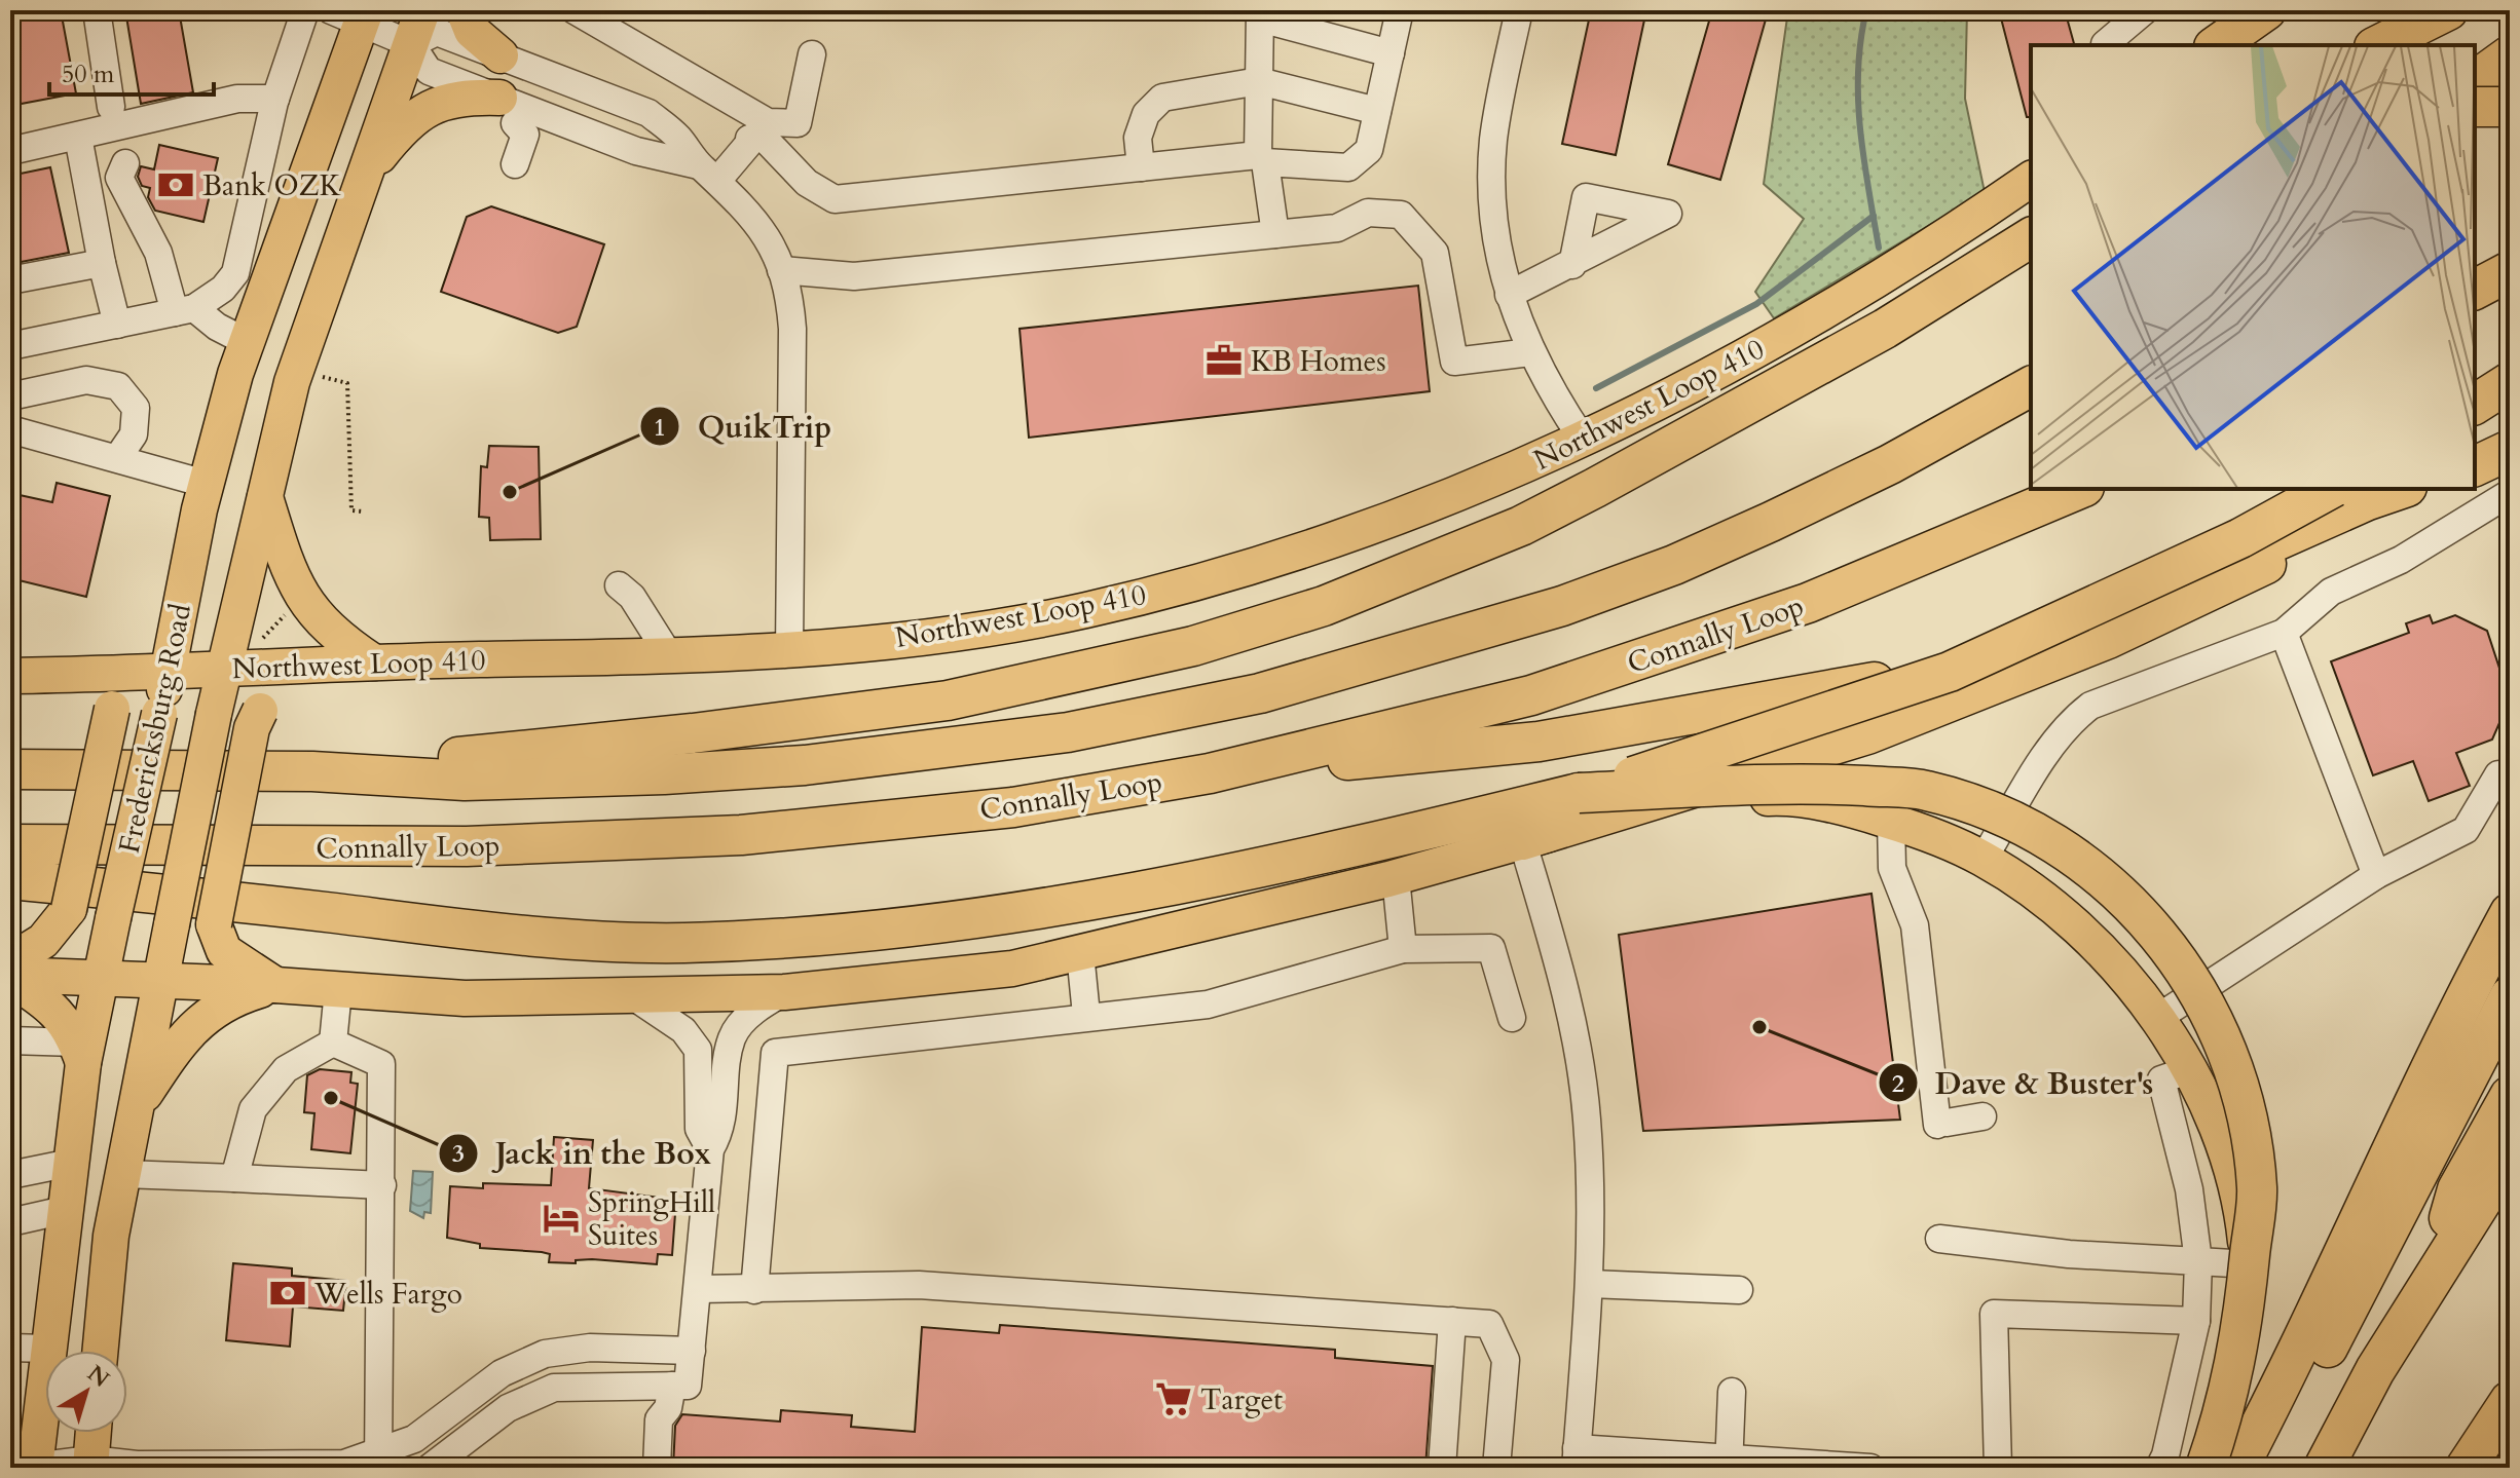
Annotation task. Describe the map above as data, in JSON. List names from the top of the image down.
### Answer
{
  "streets": {
    "highway": ["Connally Loop"],
    "main road": ["Northwest Loop 410", "Fredericksburg Road"]
  },
  "crossings": [
    ["Northwest Loop 410", "Fredericksburg Road"]
  ],
  "places": {
    "bank": ["Bank OZK", "Wells Fargo"],
    "office": ["KB Homes"],
    "other": ["QuikTrip", "Dave & Buster's", "Jack in the Box"],
    "hotel": ["SpringHill Suites"],
    "supermarket": ["Target"]
  },
  "scale_bar": "50 m",
  "north": "top right"
}
